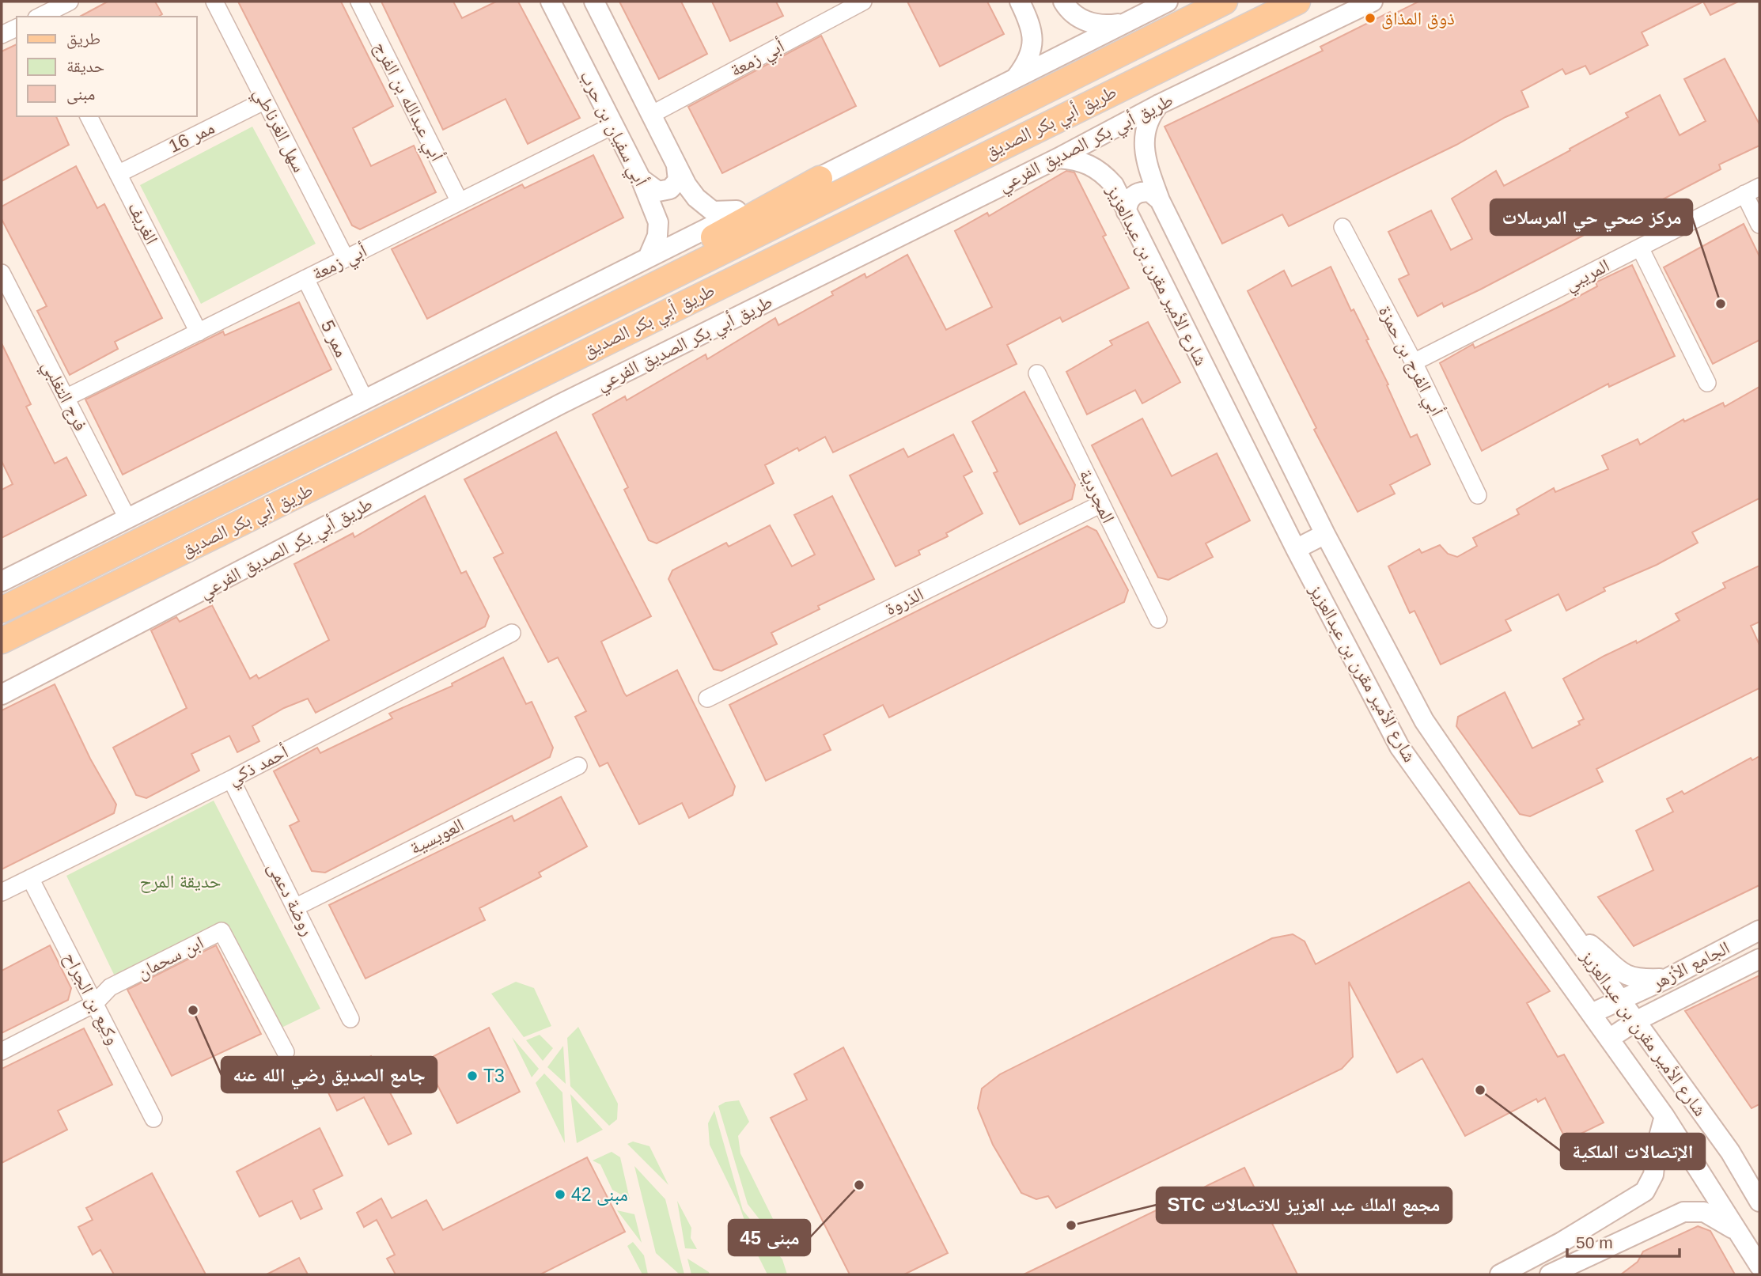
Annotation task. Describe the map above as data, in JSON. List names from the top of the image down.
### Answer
{
  "streets": {
    "main road": ["طريق أبي بكر الصديق"],
    "street": [
      "أبي زمعة",
      "أبي عبدالله بن الفرج",
      "أبي سفيان بن حرب",
      "سهل الغرناطي",
      "ممر 16",
      "طريق أبي بكر الصديق الفرعي",
      "الغريف",
      "المريبي",
      "شارع الأمير مقرن بن عبدالعزيز",
      "ممر 5",
      "أبي الفرج بن حمزة",
      "فرج التغلبي",
      "المجردية",
      "الذروة",
      "أحمد ذكي",
      "العويسية",
      "روضة دعمى",
      "ابن سحمان",
      "الجامع الأزهر",
      "وكيع بن الجراح"
    ]
  },
  "crossings": [
    ["أبي زمعة", "أبي عبدالله بن الفرج"],
    ["أبي زمعة", "أبي سفيان بن حرب"],
    ["أبي زمعة", "سهل الغرناطي"],
    ["أبي زمعة", "الغريف"],
    ["أبي زمعة", "ممر 5"],
    ["أبي زمعة", "فرج التغلبي"],
    ["سهل الغرناطي", "ممر 16"],
    ["ممر 16", "الغريف"],
    ["طريق أبي بكر الصديق الفرعي", "شارع الأمير مقرن بن عبدالعزيز"],
    ["المريبي", "أبي الفرج بن حمزة"],
    ["شارع الأمير مقرن بن عبدالعزيز", "الجامع الأزهر"],
    ["المجردية", "الذروة"],
    ["أحمد ذكي", "روضة دعمى"],
    ["أحمد ذكي", "وكيع بن الجراح"],
    ["العويسية", "روضة دعمى"],
    ["ابن سحمان", "وكيع بن الجراح"]
  ],
  "parks": ["حديقة المرح"],
  "places": [
    "ذوق المذاق",
    "مركز صحي حي المرسلات",
    "جامع الصديق رضي الله عنه",
    "T3",
    "الإتصالات الملكية",
    "مبنى 45",
    "مبنى 42",
    "STC مجمع الملك عبد العزيز للاتصالات"
  ],
  "legend": ["طريق", "حديقة", "مبنى"],
  "scale_bar": "50 m"
}
